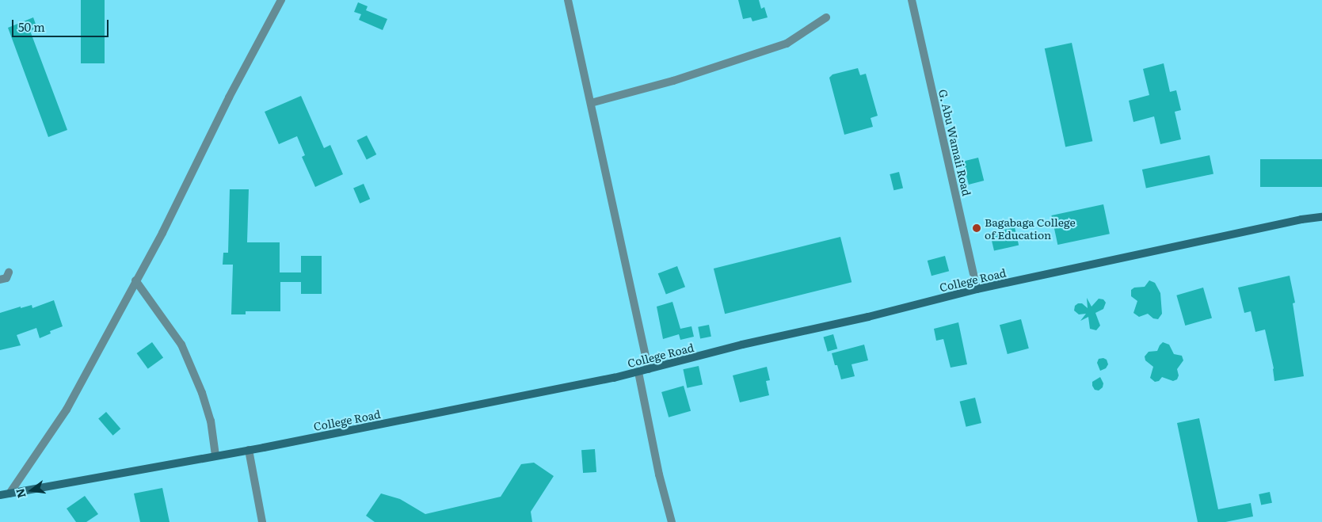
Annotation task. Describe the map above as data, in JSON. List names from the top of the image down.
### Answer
{
  "streets": {
    "street": ["G. Abu Wamaii Road", "College Road"]
  },
  "crossings": [
    ["G. Abu Wamaii Road", "College Road"]
  ],
  "places": ["Bagabaga College of Education"],
  "scale_bar": "50 m",
  "north": "left"
}
